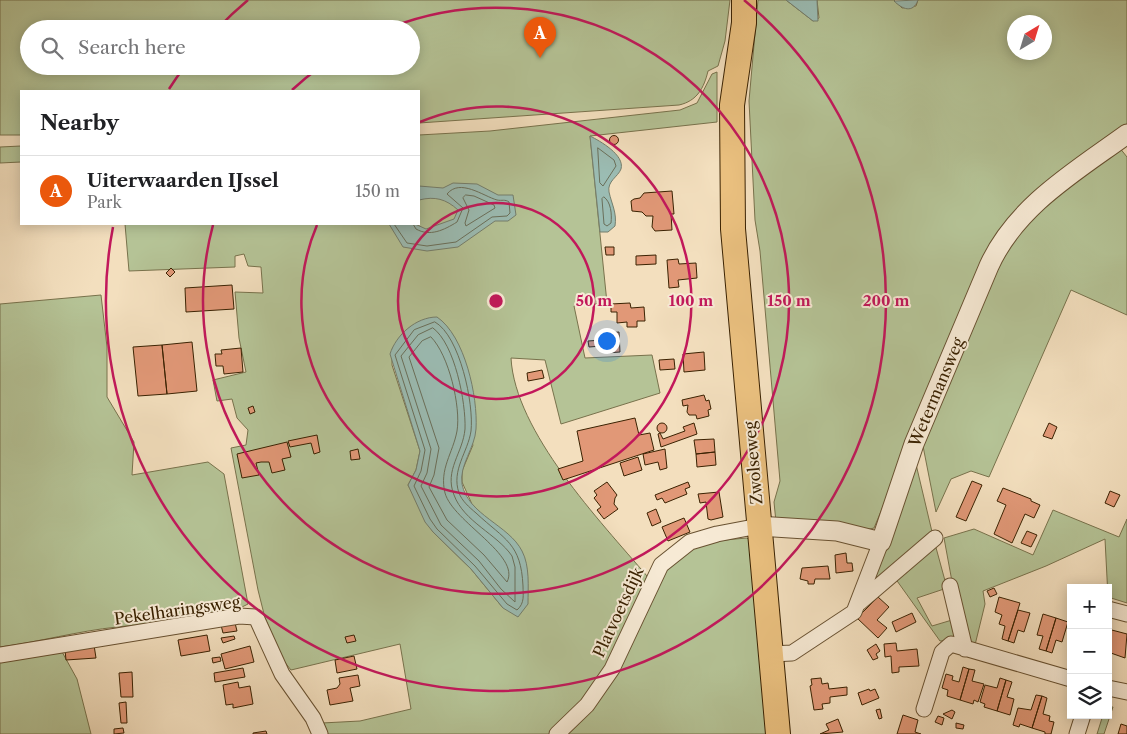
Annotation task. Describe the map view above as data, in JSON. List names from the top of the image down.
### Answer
{
  "streets": {
    "main road": ["Zwolseweg"],
    "street": ["Wetermansweg", "Pekelharingsweg", "Platvoetsdijk"]
  },
  "crossings": [
    ["Wetermansweg", "Zwolseweg"],
    ["Zwolseweg", "Platvoetsdijk"]
  ],
  "north": "top right",
  "page": {
    "pins": "A",
    "search": "Search here",
    "heading": "Nearby",
    "list": [
      {
        "mark": "A",
        "name": "Uiterwaarden IJssel",
        "note": "Park",
        "value": "150 m"
      }
    ],
    "map_buttons": ["+", "−"]
  },
  "rings": [
    "50 m",
    "100 m",
    "150 m",
    "200 m"
  ]
}
